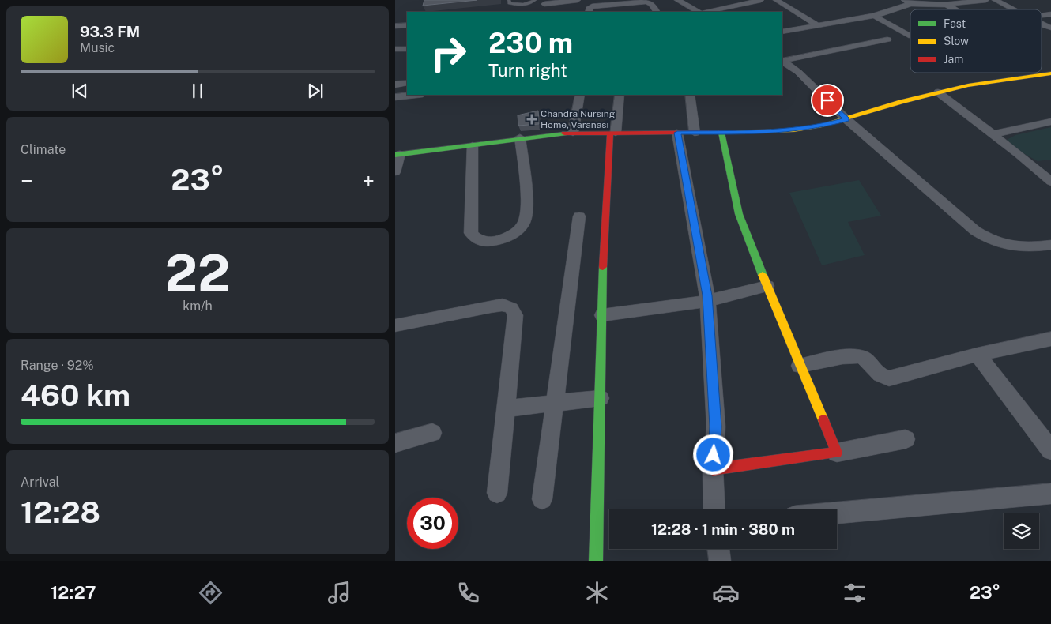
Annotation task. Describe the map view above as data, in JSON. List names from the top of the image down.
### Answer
{
  "places": {
    "health": ["Chandra Nursing Home, Varanasi"]
  },
  "legend": ["Fast", "Slow", "Jam"],
  "page": {
    "turn": ["230 m", "Turn right"],
    "song": ["93.3 FM", "Music"],
    "tile": [
      "Climate",
      ["22", "km/h"],
      ["Range · 92%", "460 km"],
      ["Arrival", "12:28"]
    ],
    "heat": ["−", "23°", "+"],
    "limit": "30",
    "trip": "12:28 · 1 min · 380 m",
    "tabs": ["12:27", "23°"]
  }
}
